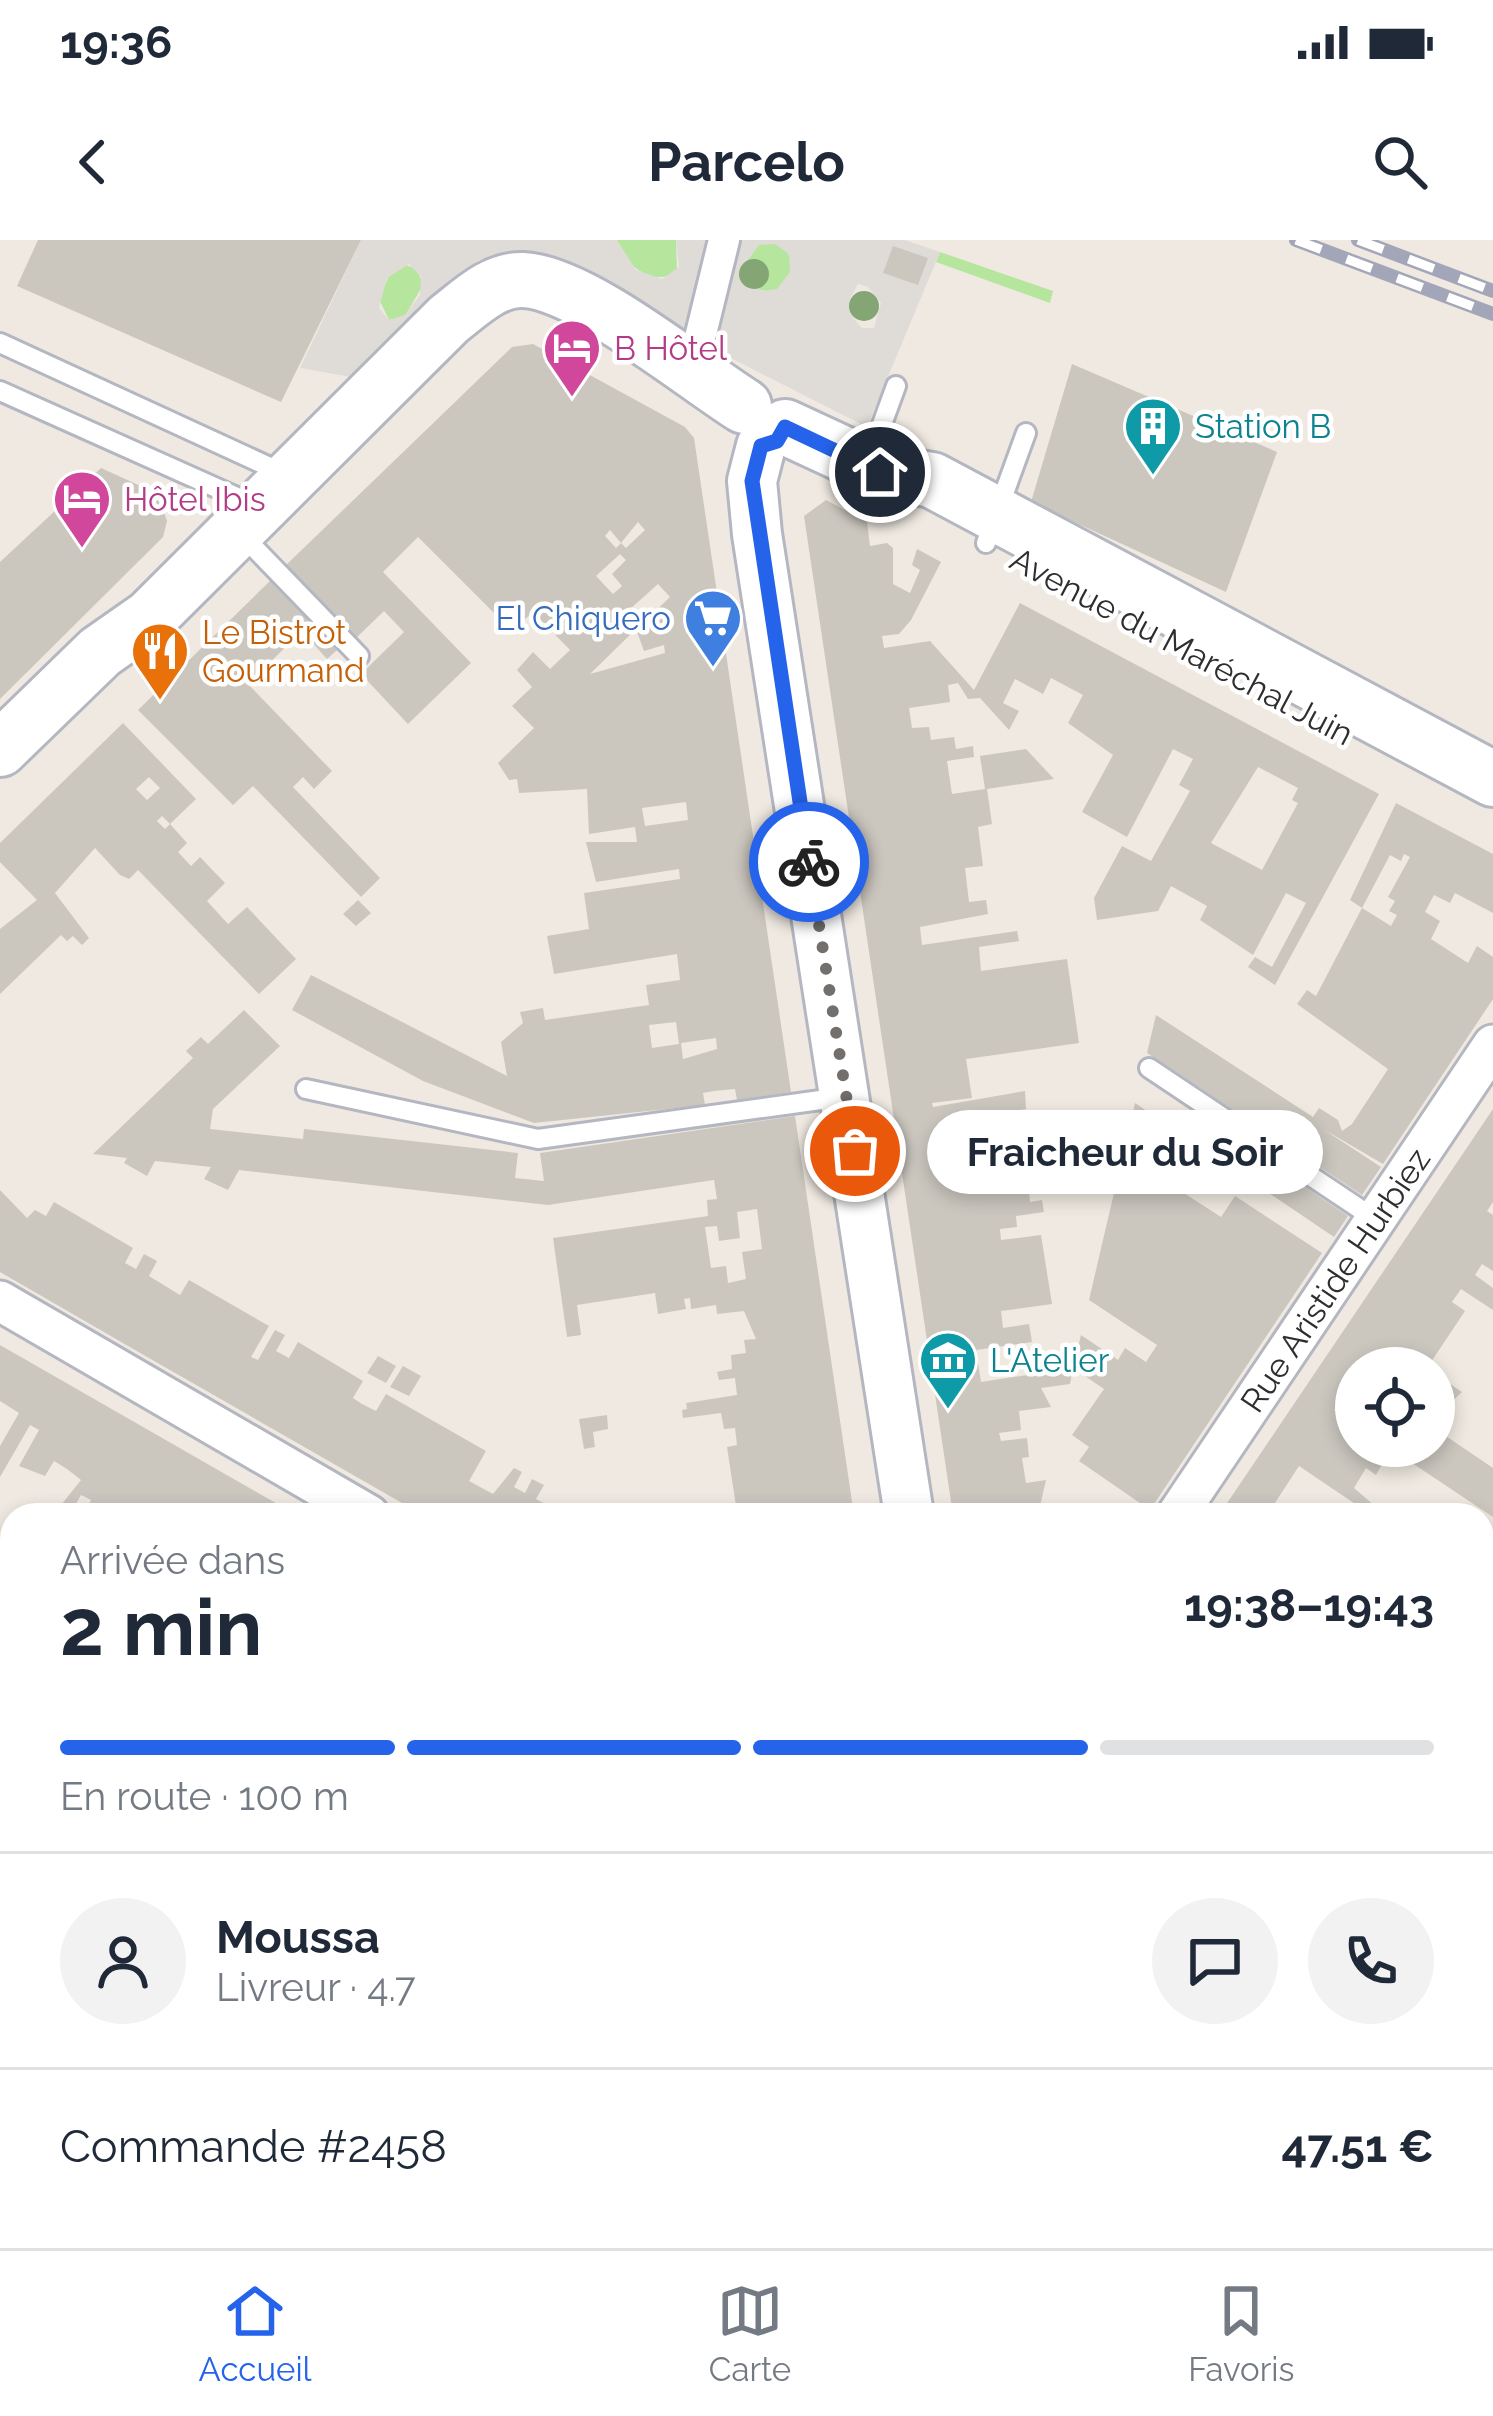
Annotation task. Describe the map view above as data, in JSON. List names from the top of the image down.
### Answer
{
  "streets": {
    "main road": ["Avenue du Maréchal Juin"],
    "street": ["Rue Aristide Hurbiez"]
  },
  "places": {
    "hotel": ["B Hôtel", "Hôtel Ibis"],
    "building": ["Station B"],
    "supermarket": ["El Chiquero"],
    "restaurant": ["Le Bistrot Gourmand"],
    "other": ["Fraicheur du Soir"],
    "museum": ["L'Atelier"]
  },
  "page": {
    "status": "19:36",
    "header": "Parcelo",
    "bubble": "Fraicheur du Soir",
    "heading": ["2 min", "Arrivée dans", "19:38–19:43"],
    "panel": [
      "Moussa",
      "Livreur · 4.7",
      "Commande #2458",
      "47.51 €"
    ],
    "bar": "En route · 100 m",
    "tabs": ["Accueil", "Carte", "Favoris"]
  }
}
